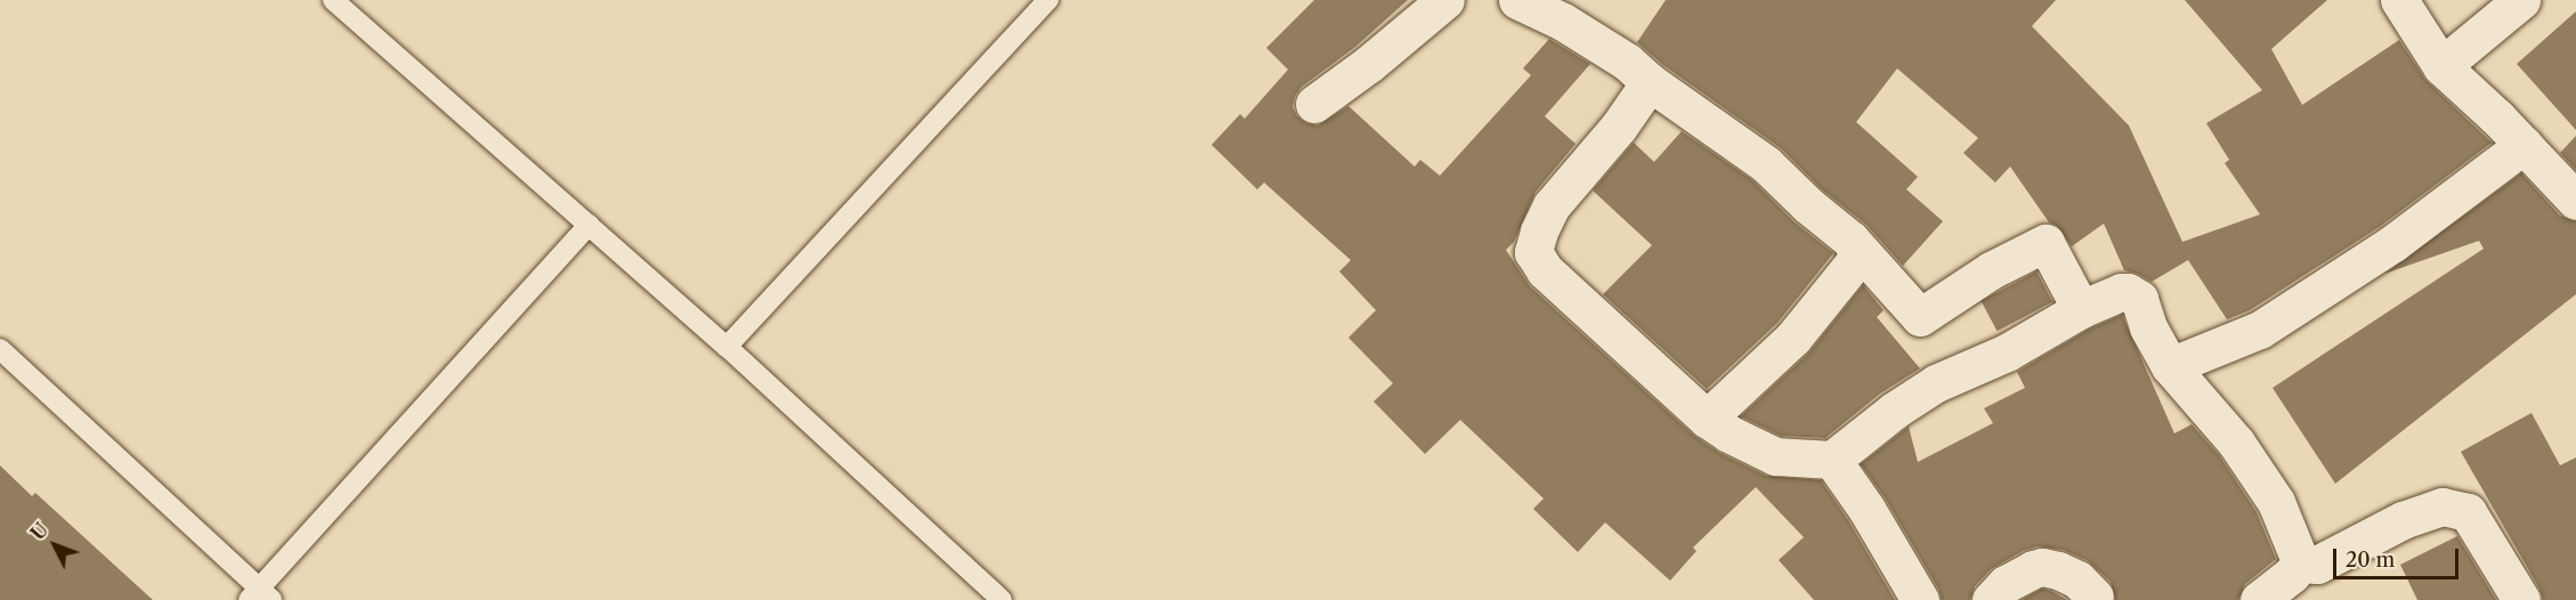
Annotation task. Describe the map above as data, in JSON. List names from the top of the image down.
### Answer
{
  "scale_bar": "20 m",
  "north": "top left"
}
